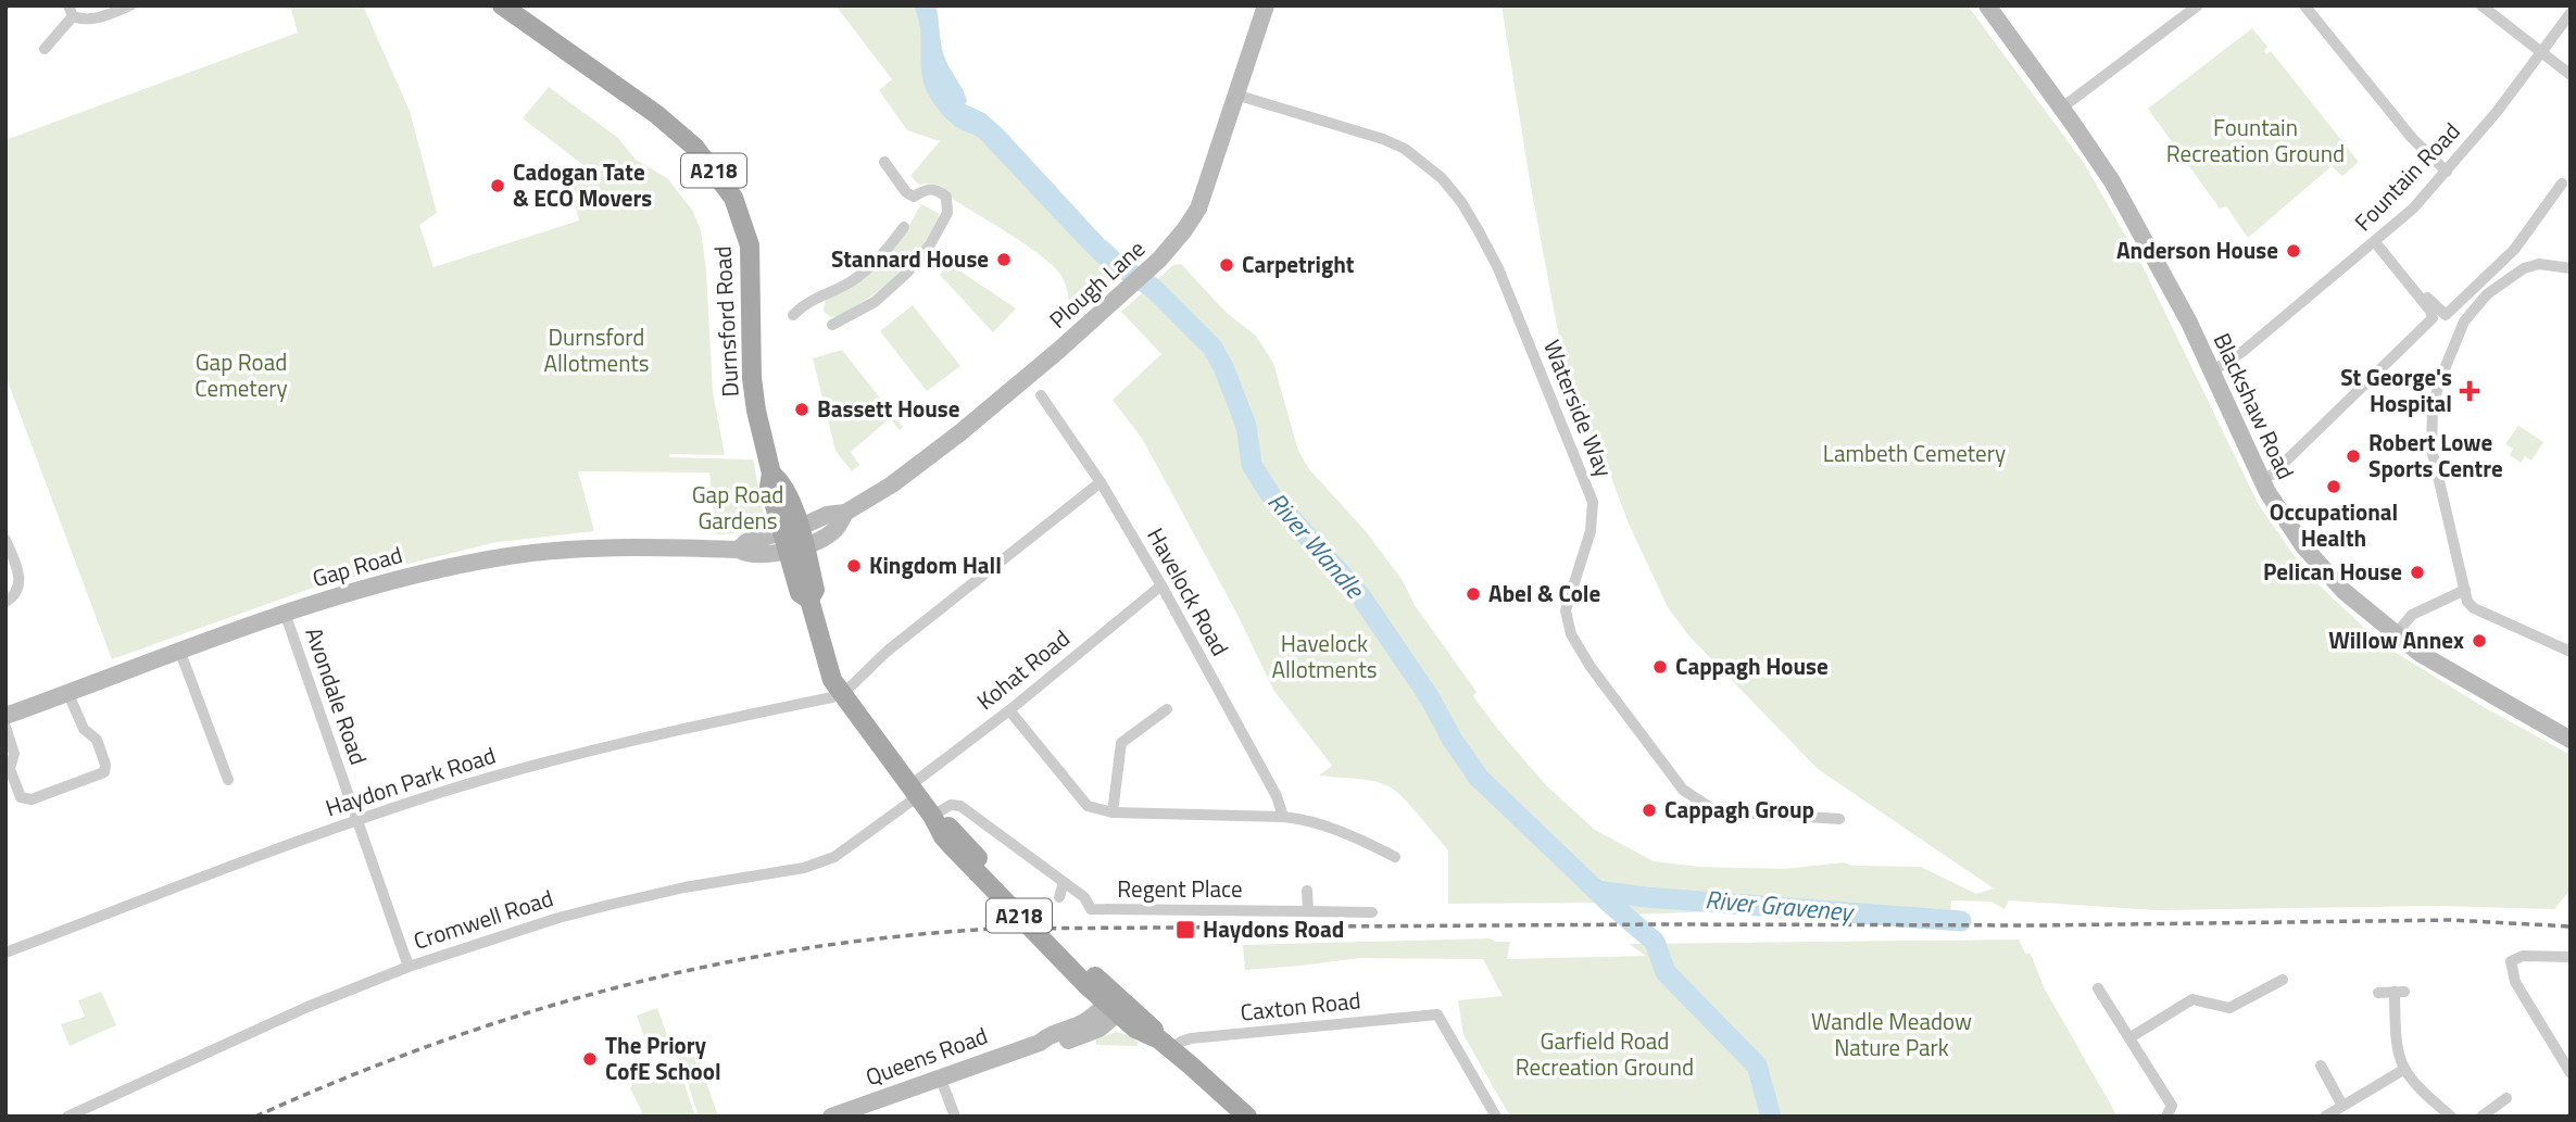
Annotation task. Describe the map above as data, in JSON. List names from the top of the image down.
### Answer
{
  "streets": {
    "main road": [
      "A218",
      "Plough Lane",
      "Durnsford Road",
      "Blackshaw Road",
      "Gap Road",
      "Queens Road"
    ],
    "street": [
      "Fountain Road",
      "Waterside Way",
      "Havelock Road",
      "Kohat Road",
      "Avondale Road",
      "Haydon Park Road",
      "Regent Place",
      "Cromwell Road",
      "Caxton Road"
    ]
  },
  "crossings": [
    ["A218", "Plough Lane"],
    ["A218", "Durnsford Road"],
    ["A218", "Gap Road"],
    ["A218", "Kohat Road"],
    ["A218", "Haydon Park Road"],
    ["A218", "Regent Place"],
    ["A218", "Cromwell Road"],
    ["A218", "Caxton Road"],
    ["A218", "Queens Road"],
    ["Fountain Road", "Blackshaw Road"],
    ["Plough Lane", "Durnsford Road"],
    ["Plough Lane", "Waterside Way"],
    ["Plough Lane", "Gap Road"],
    ["Durnsford Road", "Gap Road"],
    ["Gap Road", "Avondale Road"],
    ["Havelock Road", "Kohat Road"],
    ["Kohat Road", "Cromwell Road"],
    ["Avondale Road", "Haydon Park Road"],
    ["Avondale Road", "Cromwell Road"]
  ],
  "water": ["River Wandle", "River Graveney"],
  "parks": [
    "Fountain Recreation Ground",
    "Durnsford Allotments",
    "Gap Road Cemetery",
    "Lambeth Cemetery",
    "Gap Road Gardens",
    "Havelock Allotments",
    "Wandle Meadow Nature Park",
    "Garfield Road Recreation Ground"
  ],
  "places": {
    "other": [
      "Cadogan Tate & ECO Movers",
      "Anderson House",
      "Stannard House",
      "Carpetright",
      "Bassett House",
      "Robert Lowe Sports Centre",
      "Occupational Health",
      "Kingdom Hall",
      "Pelican House",
      "Abel & Cole",
      "Willow Annex",
      "Cappagh House",
      "Cappagh Group",
      "The Priory CofE School"
    ],
    "health": ["St George's Hospital"],
    "transit": ["Haydons Road"]
  }
}
